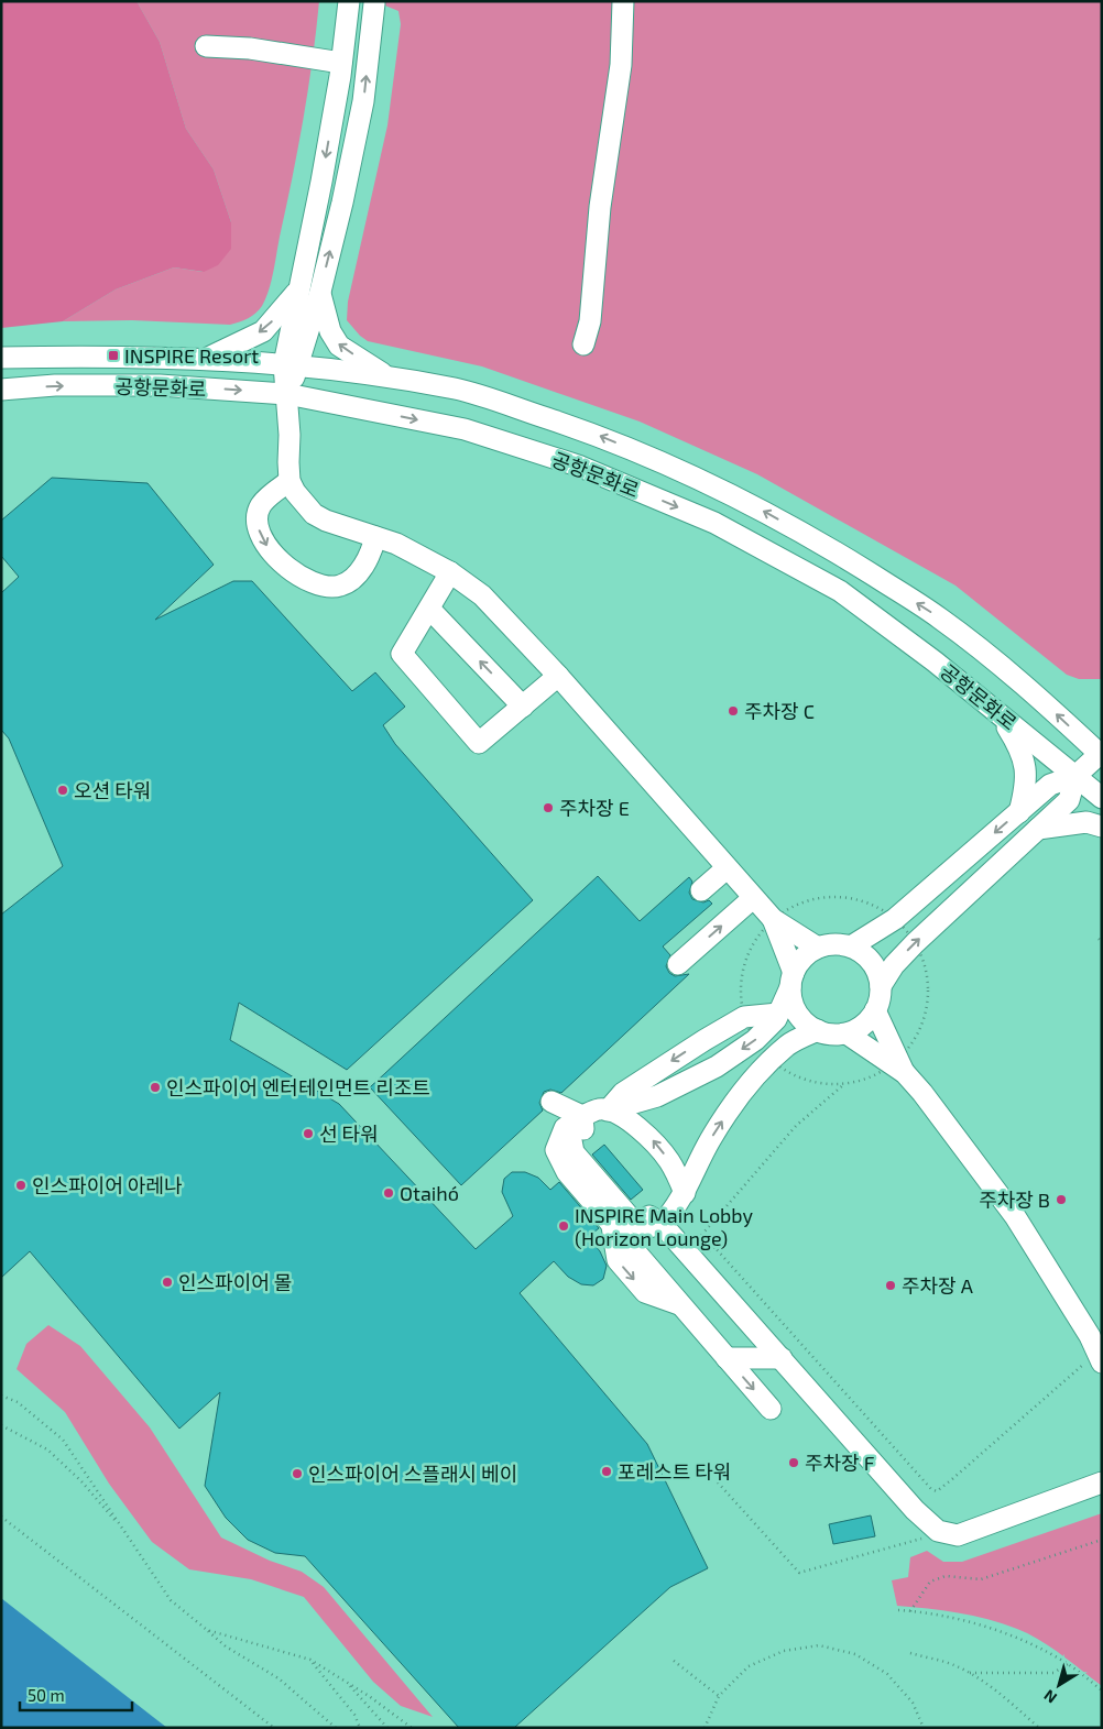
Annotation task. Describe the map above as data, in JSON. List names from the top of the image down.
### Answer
{
  "streets": {
    "street": ["공항문화로"]
  },
  "places": {
    "transit": ["INSPIRE Resort"],
    "other": [
      "주차장 C",
      "오션 타워",
      "주차장 E",
      "인스파이어 엔터테인먼트 리조트",
      "선 타워",
      "인스파이어 아레나",
      "Otaihó",
      "주차장 B",
      "INSPIRE Main Lobby (Horizon Lounge)",
      "인스파이어 몰",
      "주차장 A",
      "주차장 F",
      "포레스트 타워",
      "인스파이어 스플래시 베이"
    ]
  },
  "scale_bar": "50 m",
  "north": "bottom left"
}
